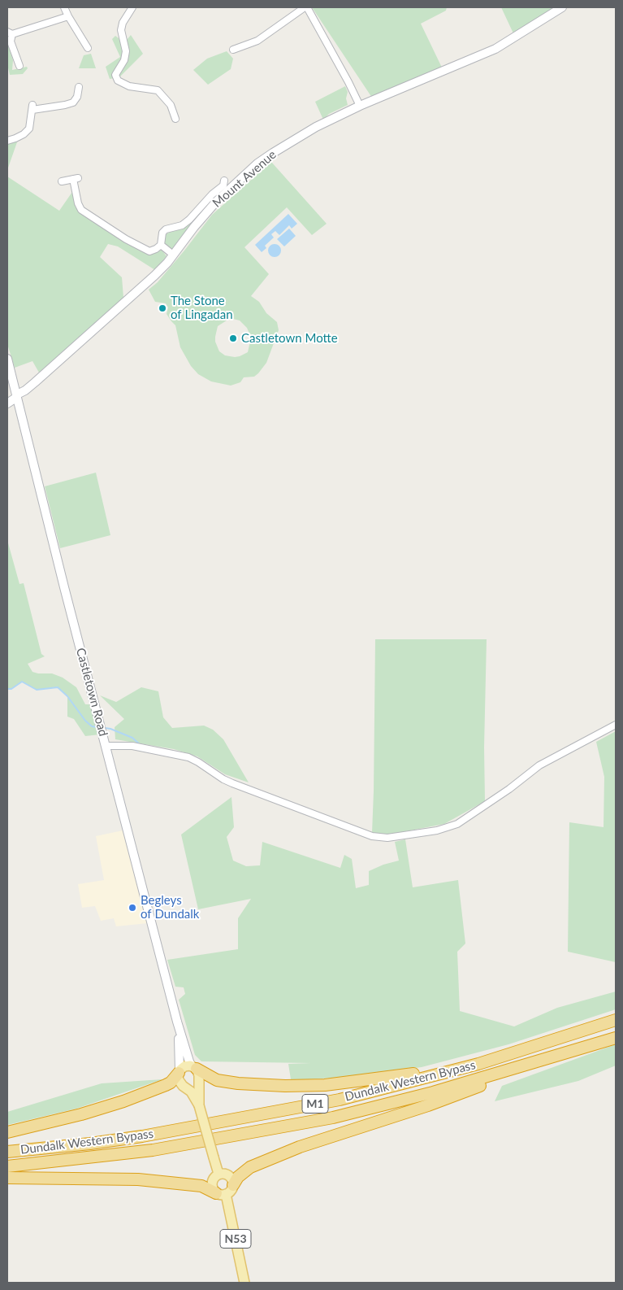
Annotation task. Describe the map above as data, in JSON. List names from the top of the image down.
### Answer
{
  "streets": {
    "highway": ["Dundalk Western Bypass", "M1"],
    "main road": ["Mount Avenue", "Castletown Road", "N53"]
  },
  "crossings": [
    ["Mount Avenue", "Castletown Road"]
  ],
  "places": ["The Stone of Lingadan", "Castletown Motte", "Begleys of Dundalk"]
}
